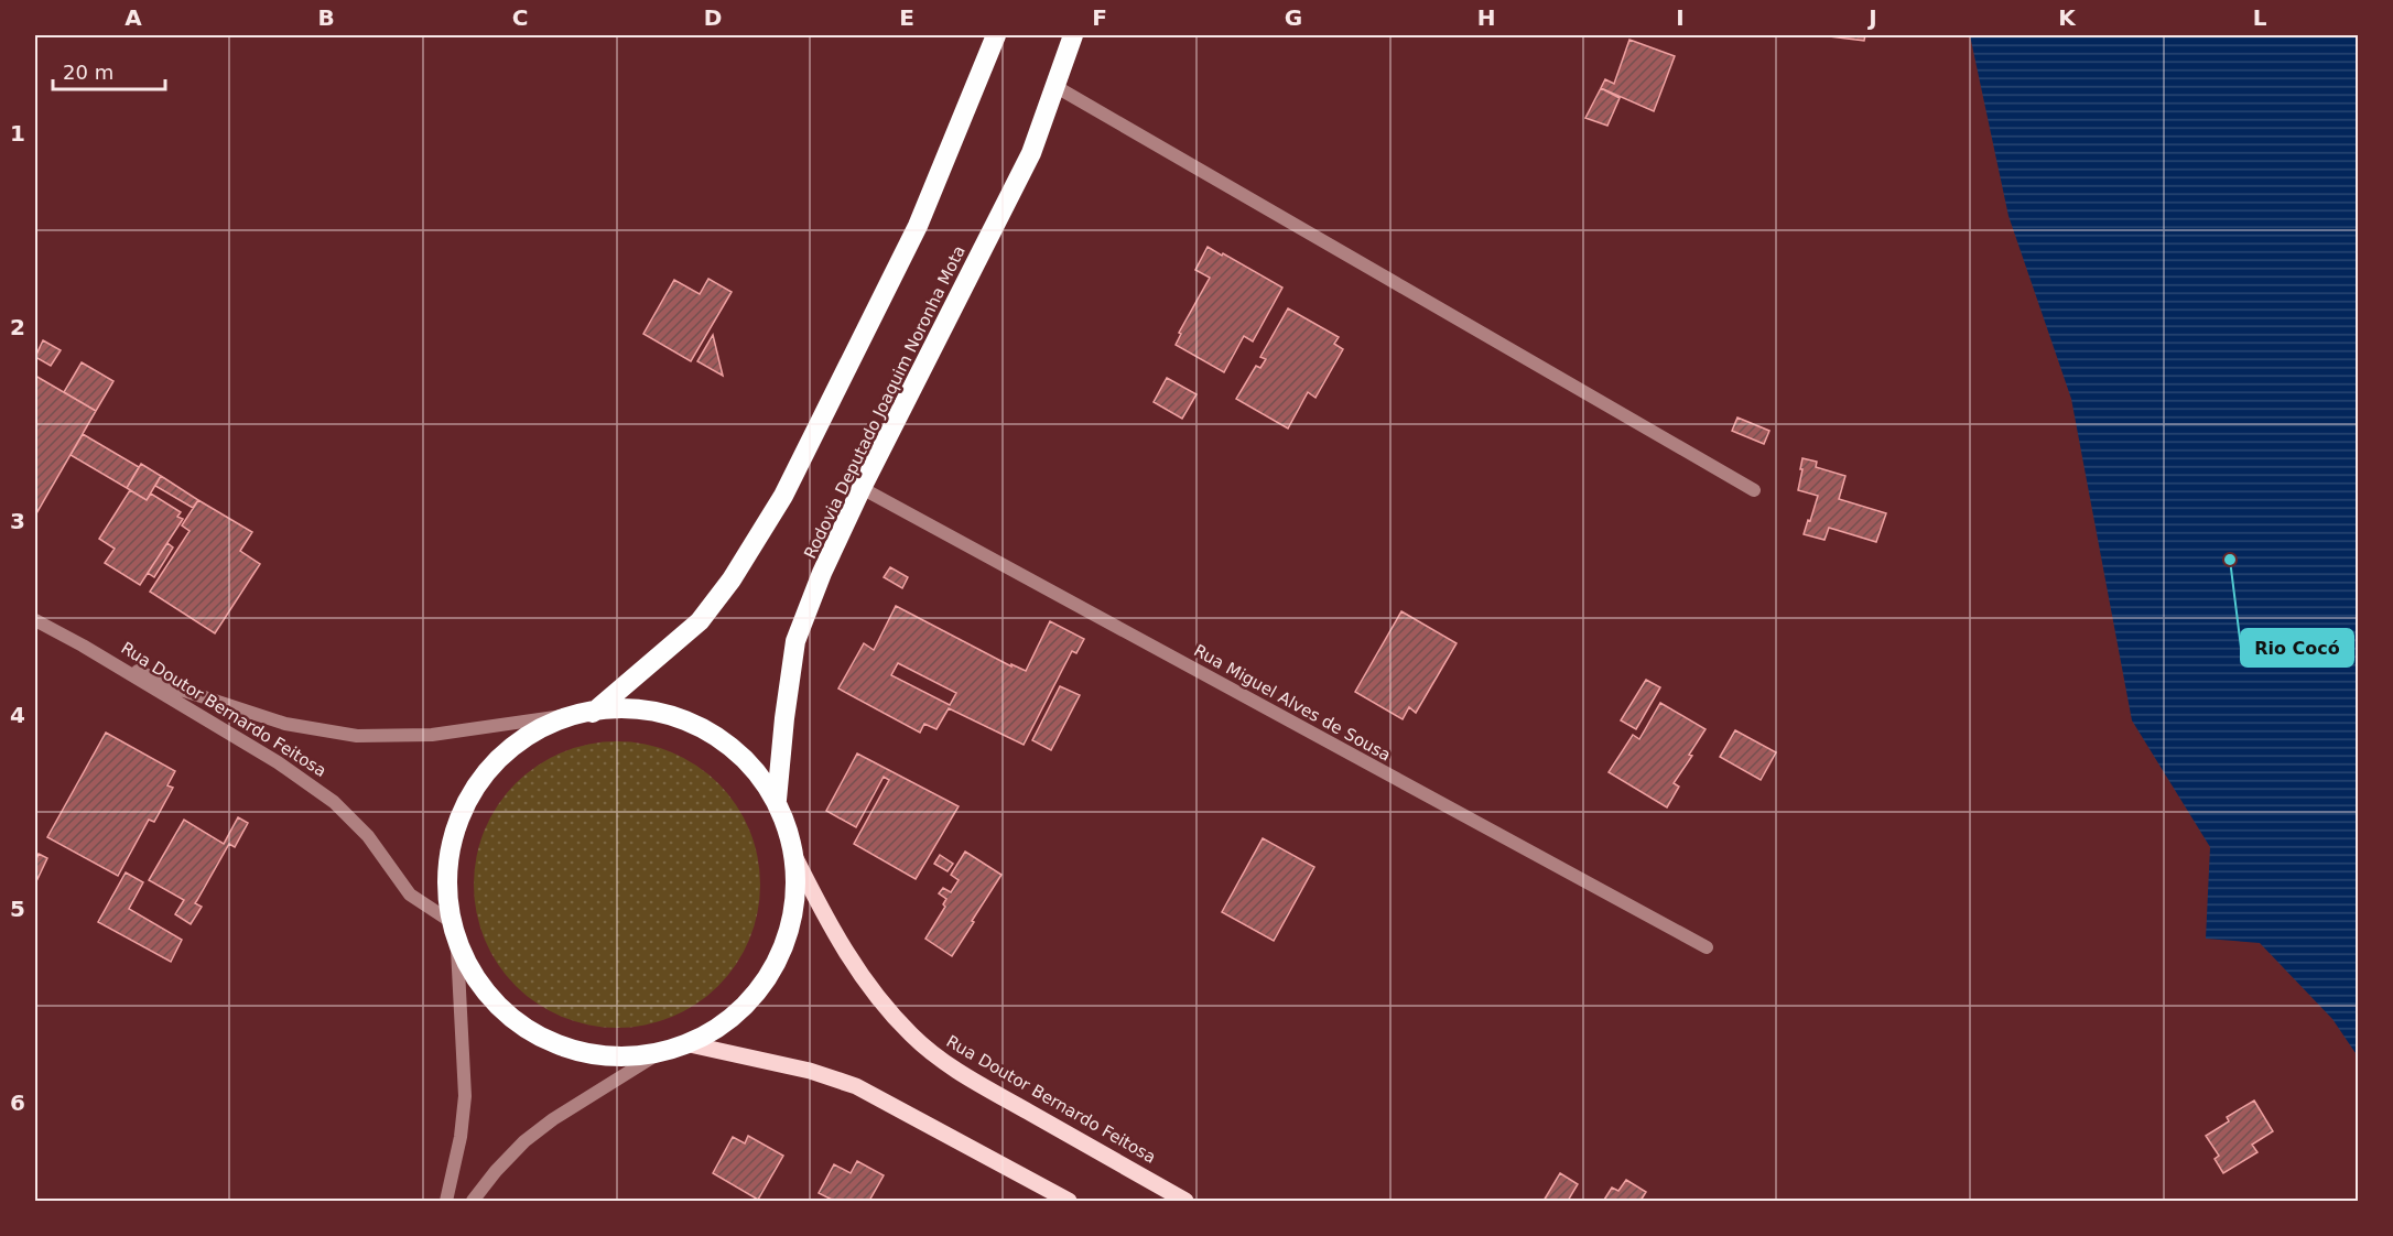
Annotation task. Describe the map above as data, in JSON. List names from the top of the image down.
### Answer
{
  "streets": {
    "highway": ["Rodovia Deputado Joaquim Noronha Mota"],
    "main road": ["Rua Doutor Bernardo Feitosa"],
    "street": ["Rua Miguel Alves de Sousa"]
  },
  "crossings": [
    ["Rodovia Deputado Joaquim Noronha Mota", "Rua Miguel Alves de Sousa"]
  ],
  "places": ["Rio Cocó"],
  "scale_bar": "20 m",
  "grid": {
    "columns": [
      "A",
      "B",
      "C",
      "D",
      "E",
      "F",
      "G",
      "H",
      "I",
      "J",
      "K",
      "L"
    ],
    "rows": [
      "1",
      "2",
      "3",
      "4",
      "5",
      "6"
    ]
  }
}
